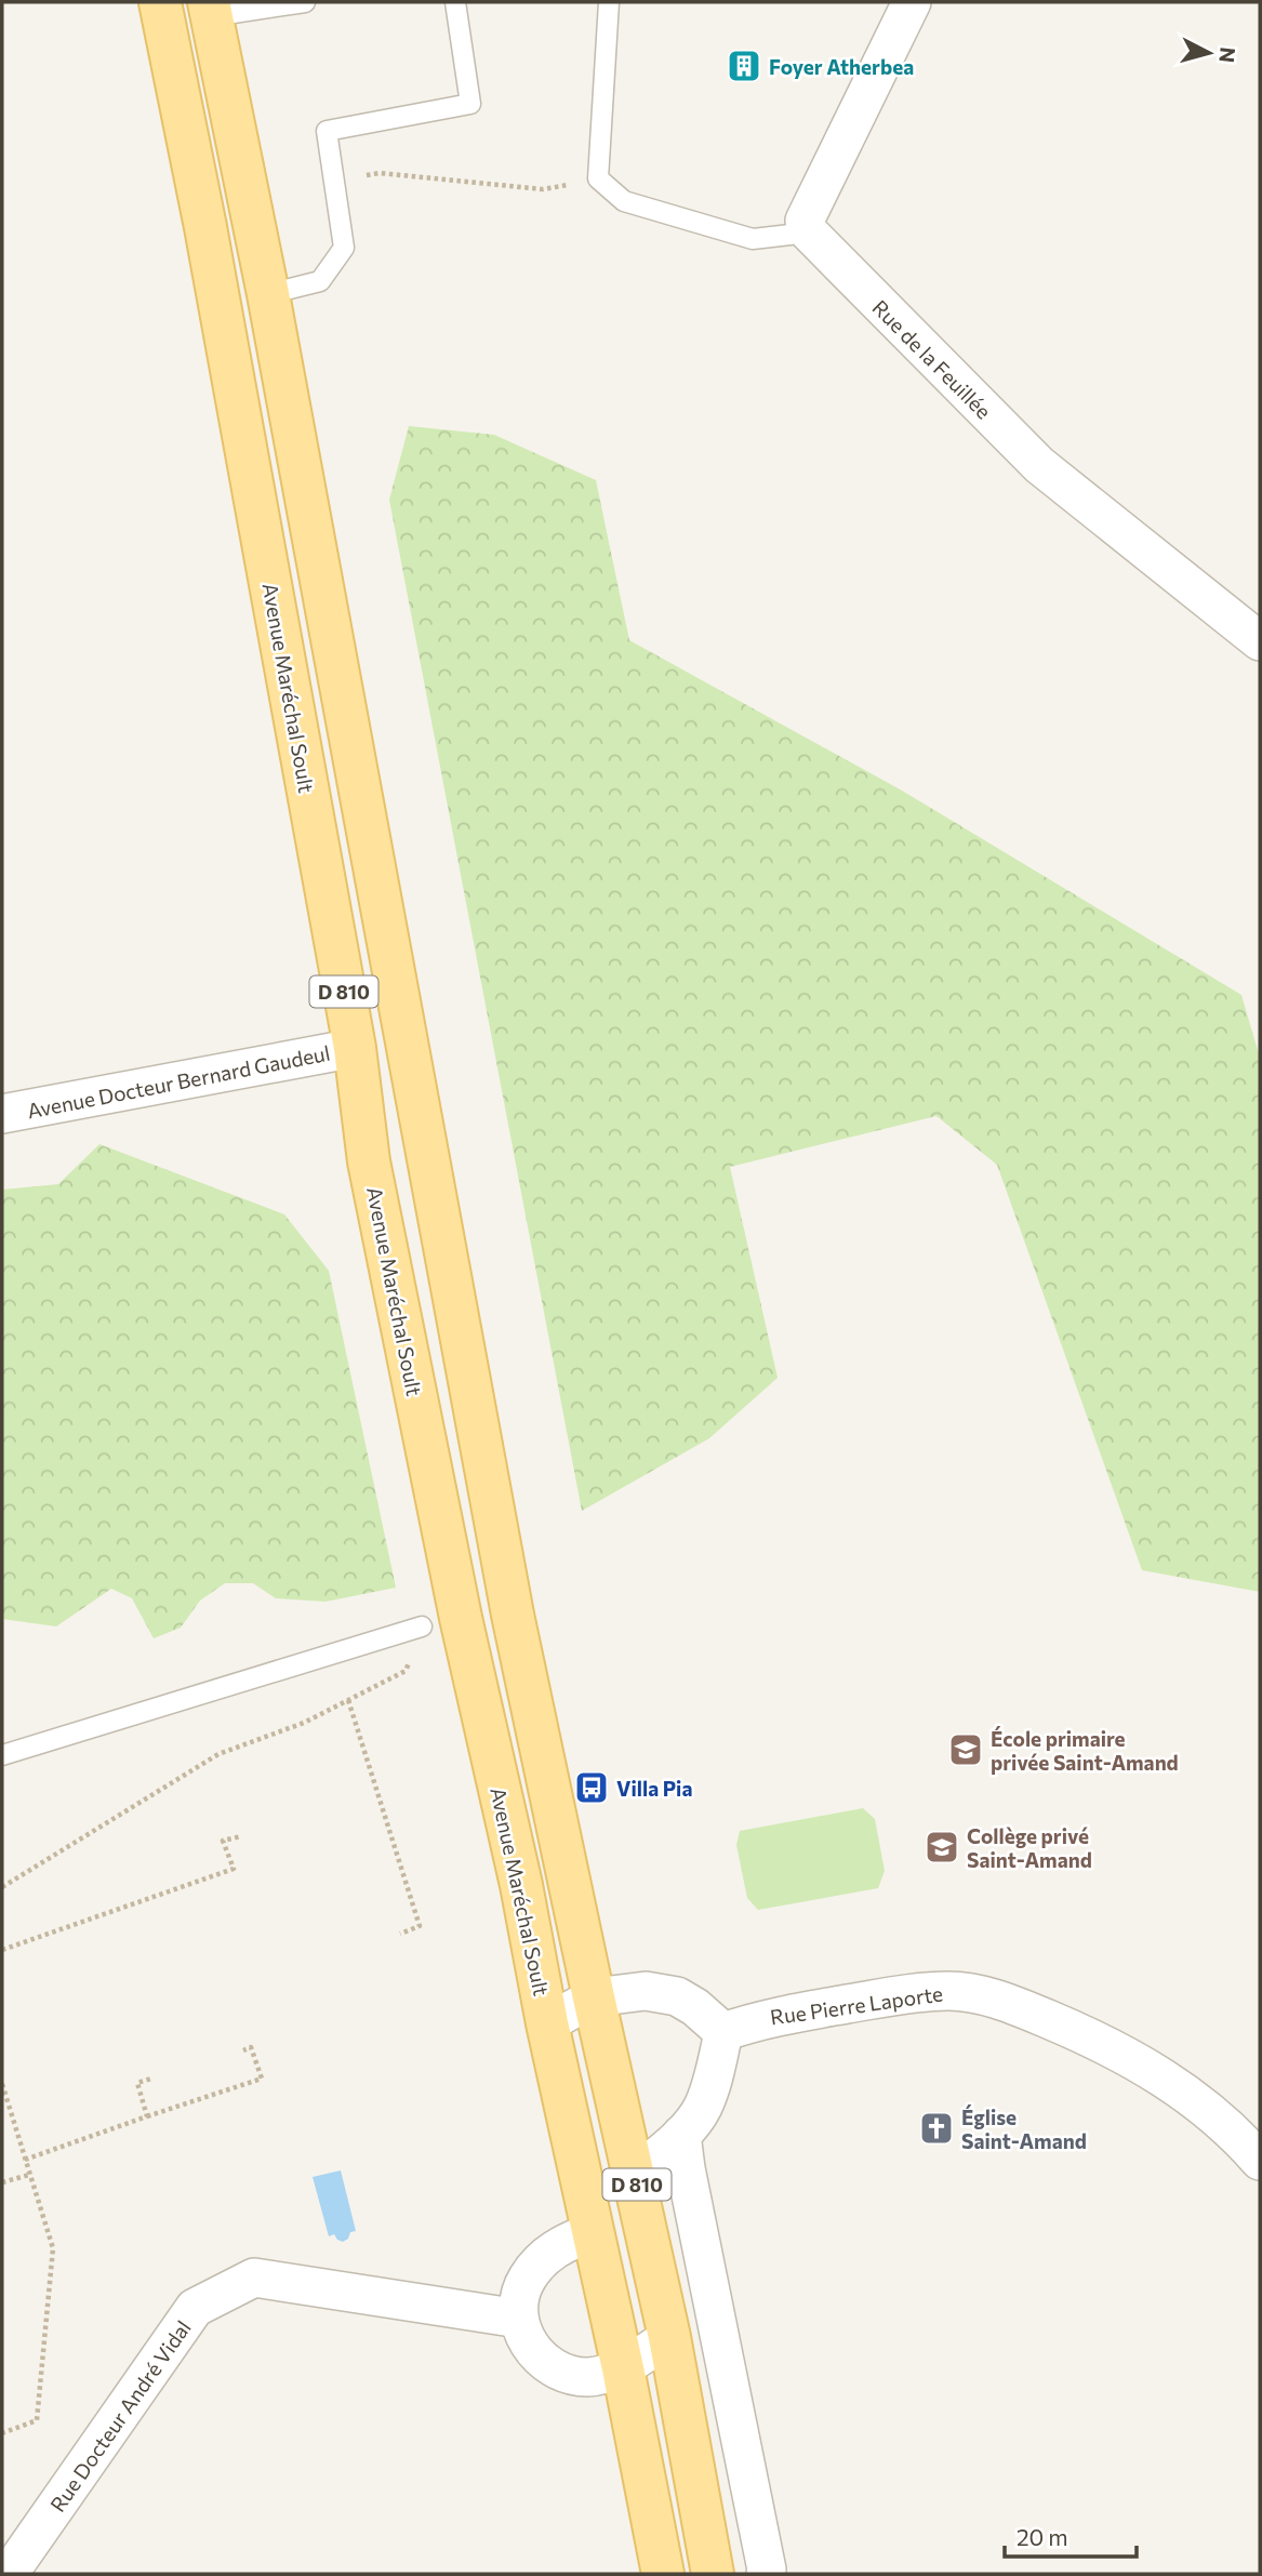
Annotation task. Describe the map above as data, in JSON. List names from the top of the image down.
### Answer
{
  "streets": {
    "main road": ["Avenue Maréchal Soult", "D 810"],
    "street": [
      "Rue de la Feuillée",
      "Avenue Docteur Bernard Gaudeul",
      "Rue Pierre Laporte",
      "Rue Docteur André Vidal"
    ]
  },
  "crossings": [
    ["Avenue Maréchal Soult", "Avenue Docteur Bernard Gaudeul"]
  ],
  "places": {
    "building": ["Foyer Atherbea"],
    "school or university": ["École primaire privée Saint-Amand", "Collège privé Saint-Amand"],
    "bus stop": ["Villa Pia"],
    "church": ["Église Saint-Amand"]
  },
  "scale_bar": "20 m",
  "north": "right"
}
